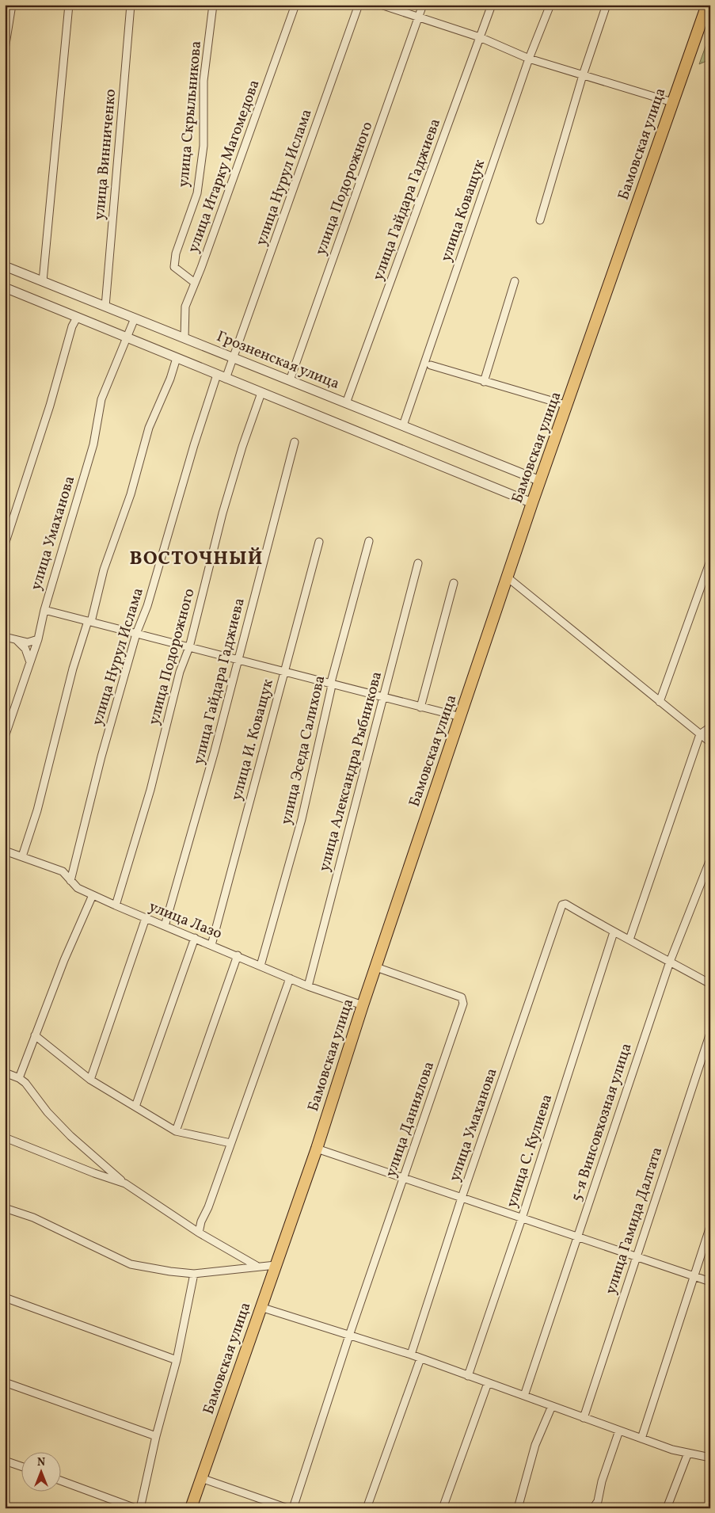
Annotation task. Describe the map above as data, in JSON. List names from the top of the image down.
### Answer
{
  "streets": {
    "highway": ["Бамовская улица"],
    "street": [
      "улица Скрыльникова",
      "улица Винниченко",
      "улица Итарку Магомедова",
      "улица Нурул Ислама",
      "улица Подорожного",
      "улица Гайдара Гаджиева",
      "улица Коващук",
      "Грозненская улица",
      "улица Умаханова",
      "улица И. Коващук",
      "улица Эседа Салихова",
      "улица Александра Рыбникова",
      "улица Лазо",
      "улица Даниялова",
      "5-я Винсовхозная улица",
      "улица С. Кулиева",
      "улица Гамида Далгата"
    ]
  },
  "crossings": [
    ["улица Скрыльникова", "улица Итарку Магомедова"],
    ["Бамовская улица", "Грозненская улица"],
    ["Бамовская улица", "улица Лазо"],
    ["Бамовская улица", "улица Даниялова"],
    ["улица Винниченко", "Грозненская улица"],
    ["улица Итарку Магомедова", "Грозненская улица"],
    ["улица Нурул Ислама", "Грозненская улица"],
    ["улица Нурул Ислама", "улица Лазо"],
    ["улица Подорожного", "Грозненская улица"],
    ["улица Подорожного", "улица Лазо"],
    ["улица Гайдара Гаджиева", "Грозненская улица"],
    ["улица Гайдара Гаджиева", "улица Лазо"],
    ["улица Коващук", "Грозненская улица"],
    ["Грозненская улица", "улица Умаханова"],
    ["улица Умаханова", "улица С. Кулиева"],
    ["улица И. Коващук", "улица Лазо"],
    ["улица Эседа Салихова", "улица Лазо"],
    ["улица Александра Рыбникова", "улица Лазо"]
  ],
  "districts": ["ВОСТОЧНЫЙ"],
  "north": "top"
}
